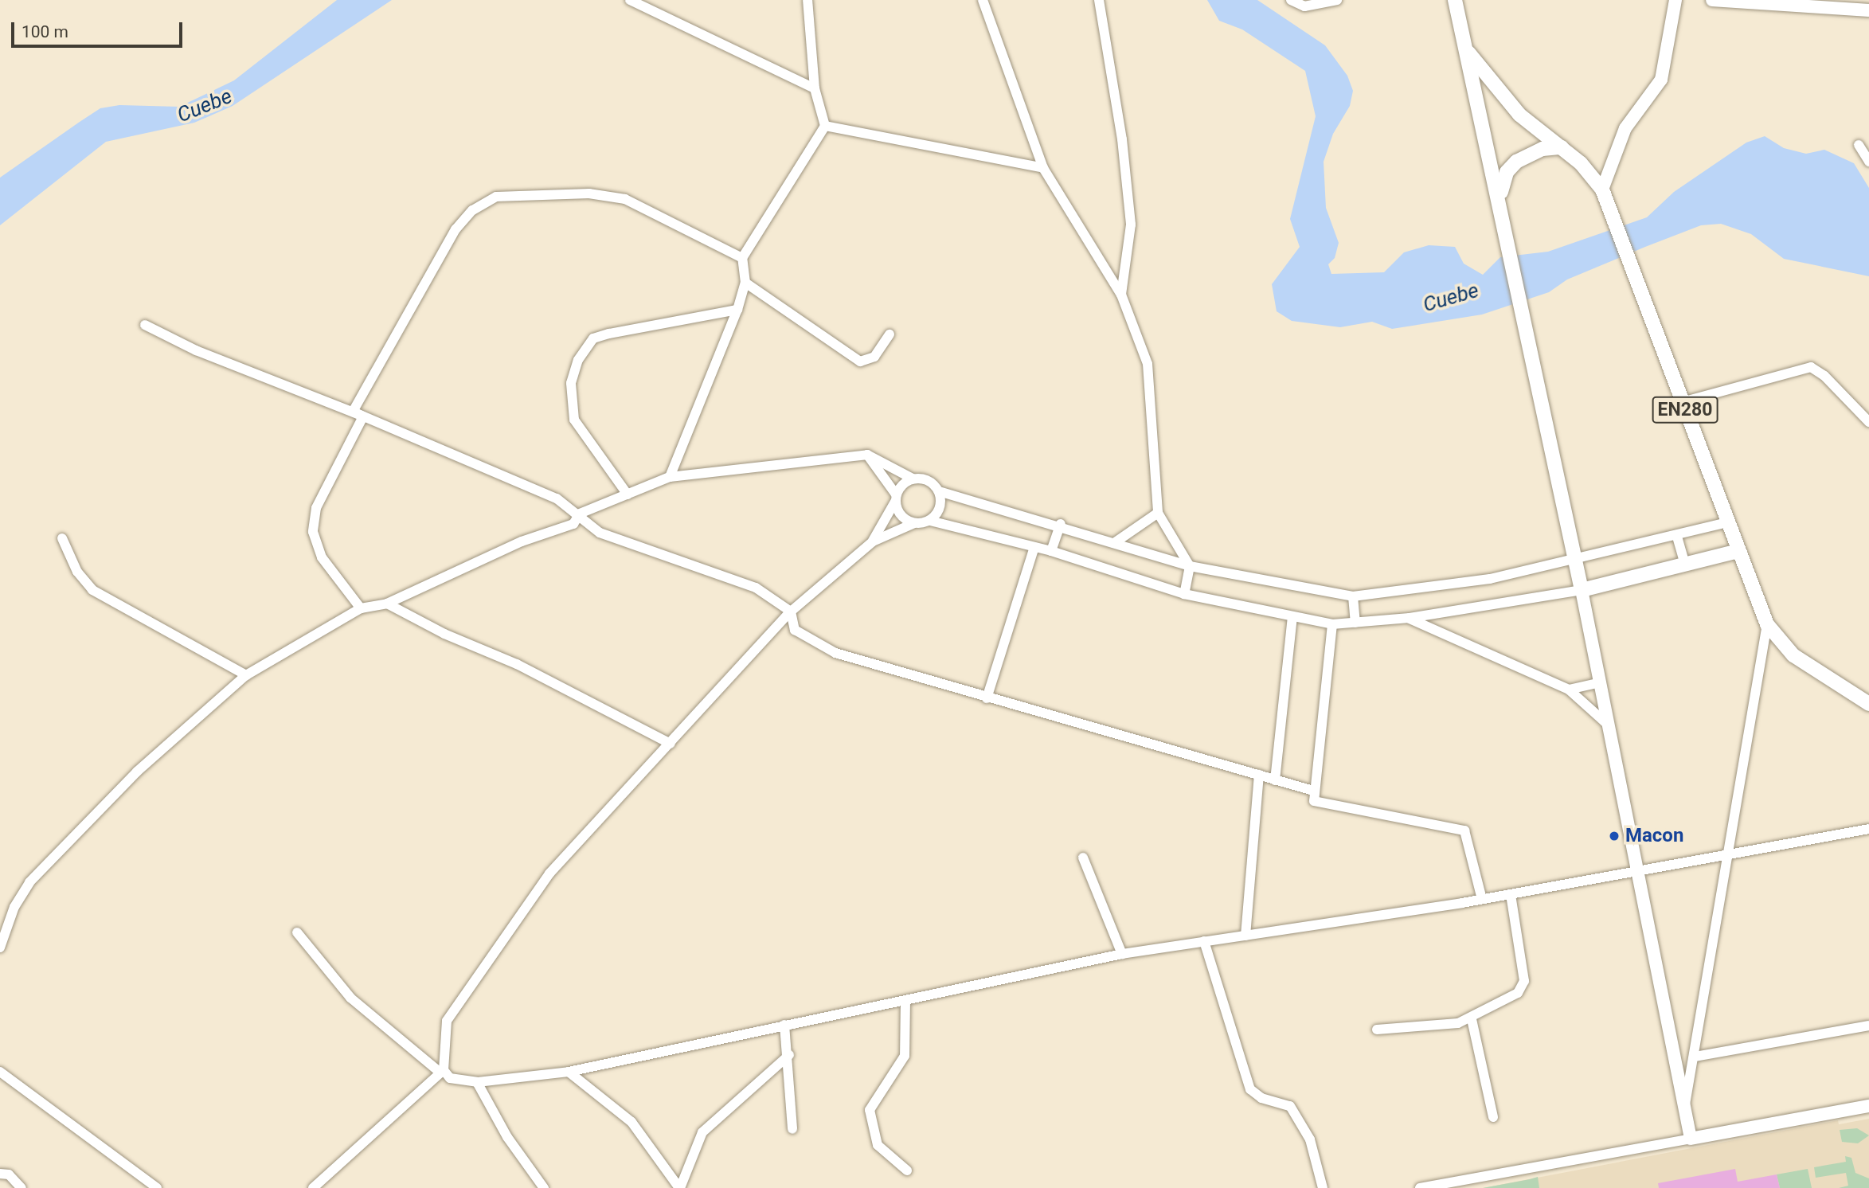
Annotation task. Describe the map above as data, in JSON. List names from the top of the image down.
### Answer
{
  "streets": {
    "main road": ["EN280"]
  },
  "water": ["Cuebe"],
  "places": ["Macon"],
  "scale_bar": "100 m"
}
